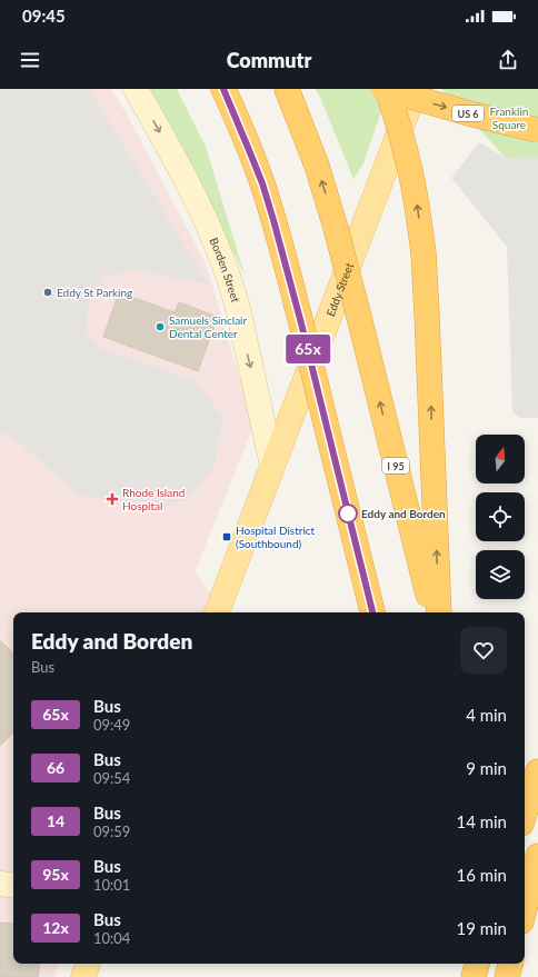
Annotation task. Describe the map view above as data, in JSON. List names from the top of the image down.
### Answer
{
  "streets": {
    "highway": ["US 6", "I 95"],
    "main road": ["Eddy Street"],
    "street": ["Borden Street"]
  },
  "crossings": [
    ["Borden Street", "Eddy Street"]
  ],
  "one_way": ["Borden Street"],
  "parks": ["Franklin Square"],
  "places": {
    "other": ["Eddy St Parking", "Samuels Sinclair Dental Center", "Eddy and Borden"],
    "health": ["Rhode Island Hospital"],
    "transit": ["Hospital District (Southbound)"]
  },
  "lines": ["bus line 65x"],
  "north": "top",
  "page": {
    "status": "09:45",
    "header": "Commutr",
    "on_map": "65x",
    "heading": ["Eddy and Borden", "Bus"],
    "list": [
      {
        "mark": "65x",
        "name": "Bus",
        "note": "09:49",
        "value": "4 min"
      },
      {
        "mark": "66",
        "name": "Bus",
        "note": "09:54",
        "value": "9 min"
      },
      {
        "mark": "14",
        "name": "Bus",
        "note": "09:59",
        "value": "14 min"
      },
      {
        "mark": "95x",
        "name": "Bus",
        "note": "10:01",
        "value": "16 min"
      },
      {
        "mark": "12x",
        "name": "Bus",
        "note": "10:04",
        "value": "19 min"
      }
    ]
  }
}
